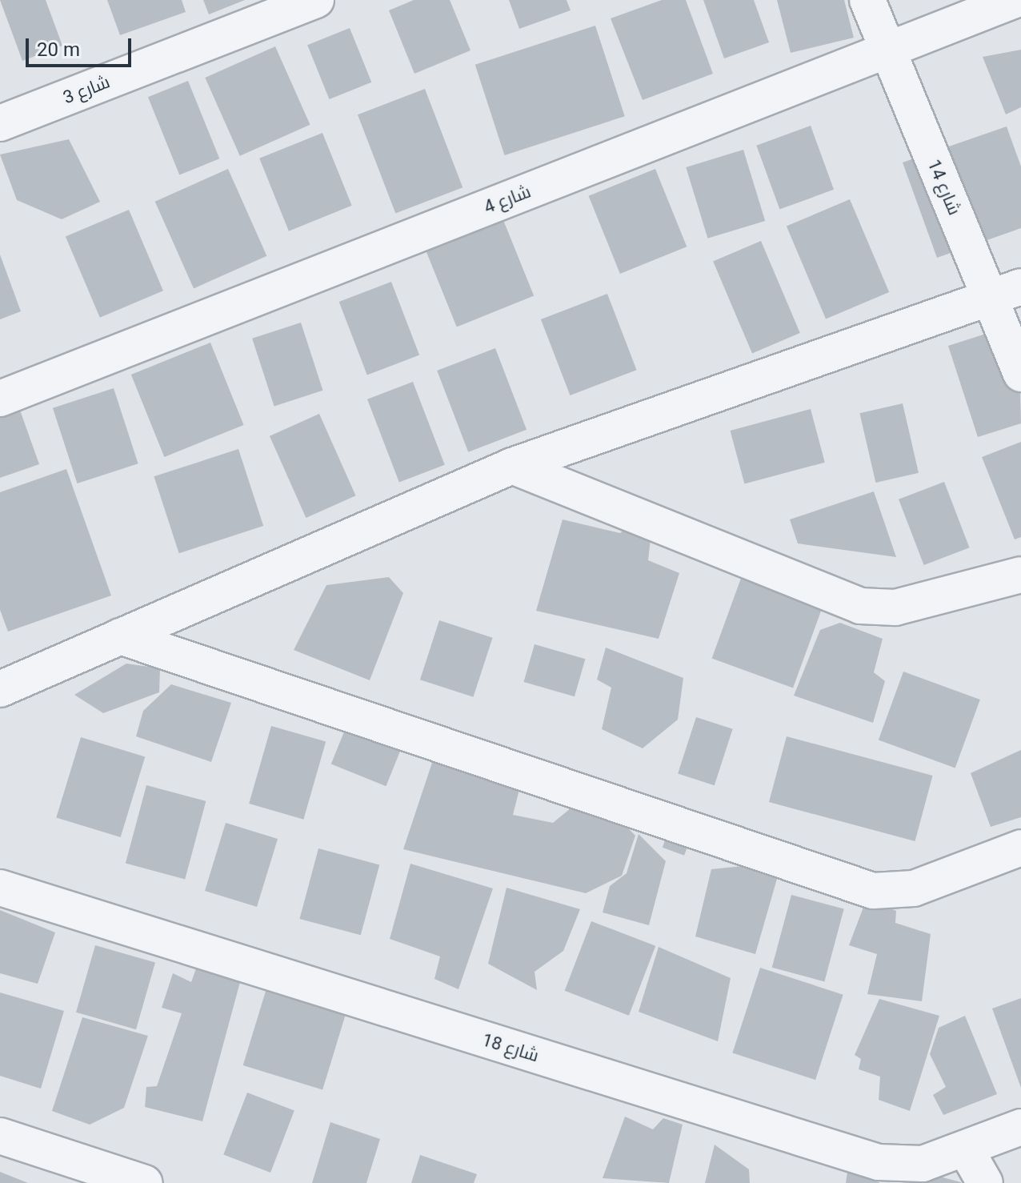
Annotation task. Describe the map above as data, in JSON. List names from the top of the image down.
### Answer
{
  "streets": {
    "street": [
      "شارع 3",
      "شارع 14",
      "شارع 4",
      "شارع 18"
    ]
  },
  "crossings": [
    ["شارع 14", "شارع 4"]
  ],
  "scale_bar": "20 m"
}
